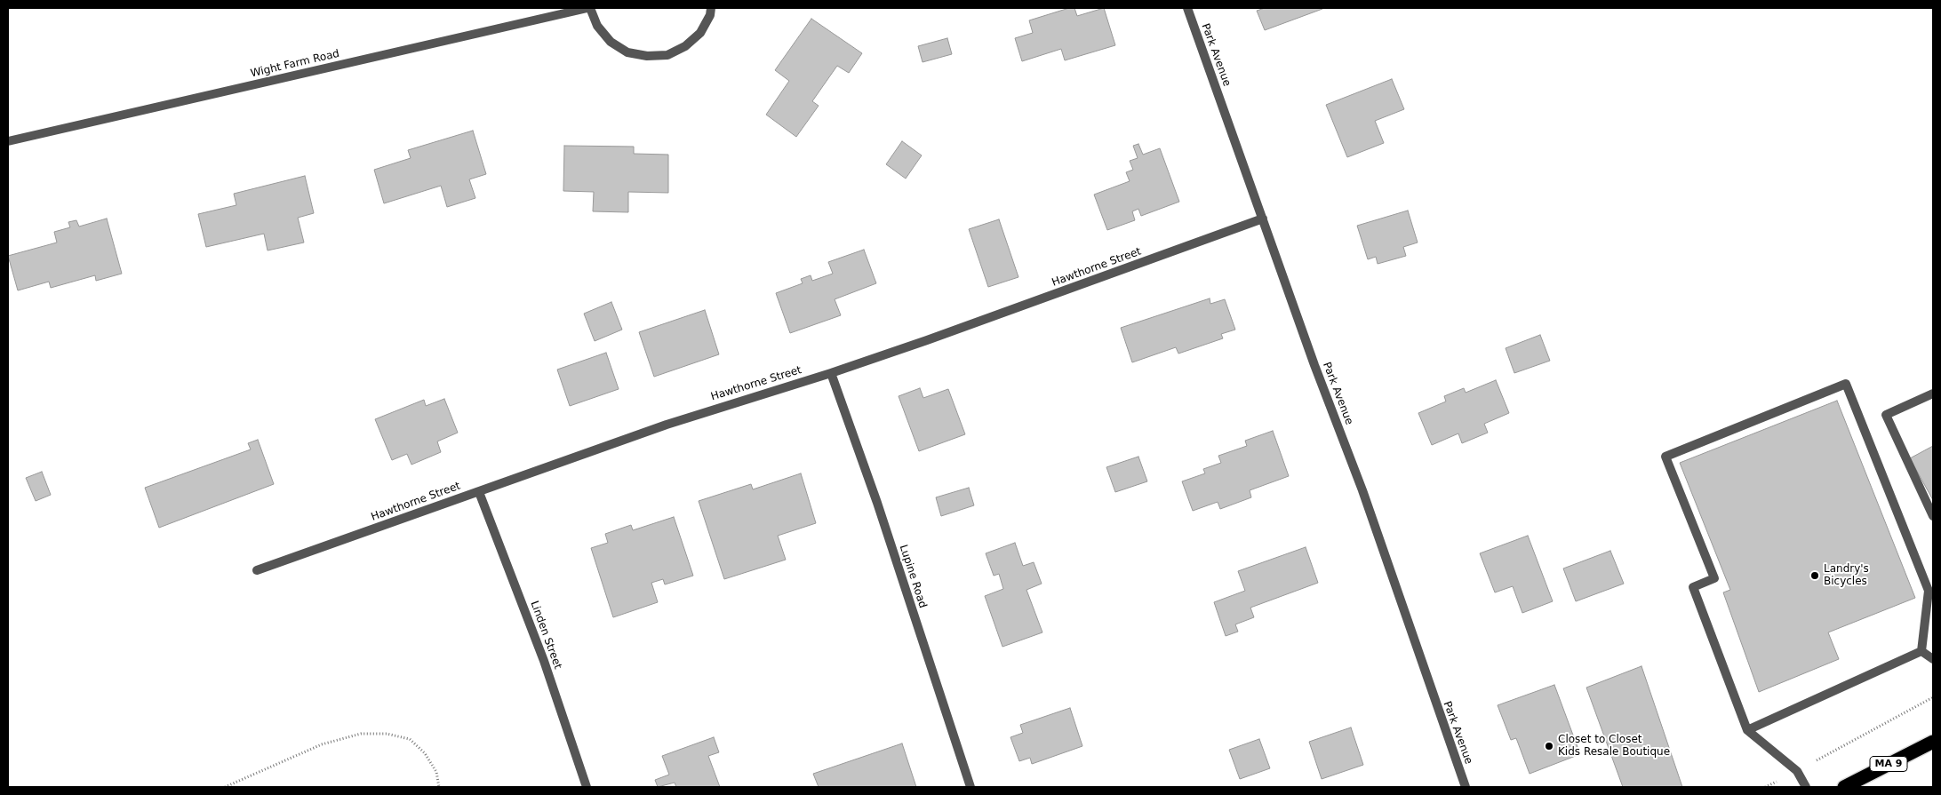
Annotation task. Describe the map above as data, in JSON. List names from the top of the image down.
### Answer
{
  "streets": {
    "highway": ["MA 9"],
    "street": [
      "Park Avenue",
      "Wight Farm Road",
      "Hawthorne Street",
      "Lupine Road",
      "Linden Street"
    ]
  },
  "crossings": [
    ["Park Avenue", "Hawthorne Street"],
    ["Hawthorne Street", "Lupine Road"],
    ["Hawthorne Street", "Linden Street"]
  ],
  "places": ["Landry's Bicycles", "Closet to Closet Kids Resale Boutique"]
}
